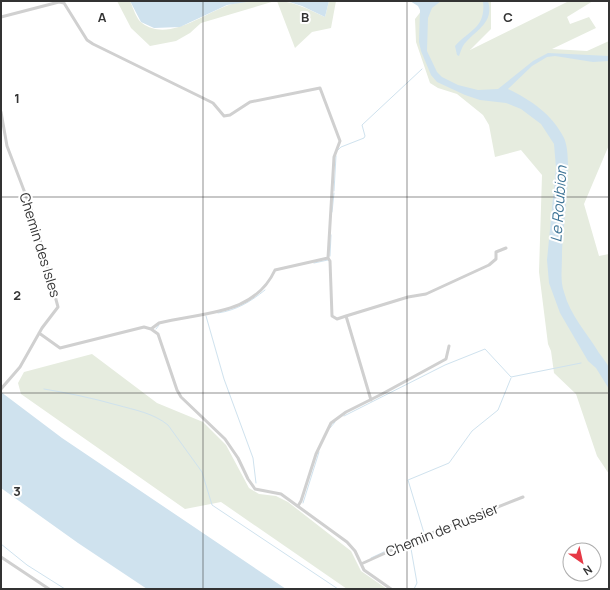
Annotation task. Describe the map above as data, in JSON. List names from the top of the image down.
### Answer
{
  "streets": {
    "street": ["Chemin des Isles", "Chemin de Russier"]
  },
  "water": ["Le Roubion"],
  "north": "bottom right",
  "grid": {
    "columns": ["A", "B", "C"],
    "rows": ["1", "2", "3"]
  }
}
